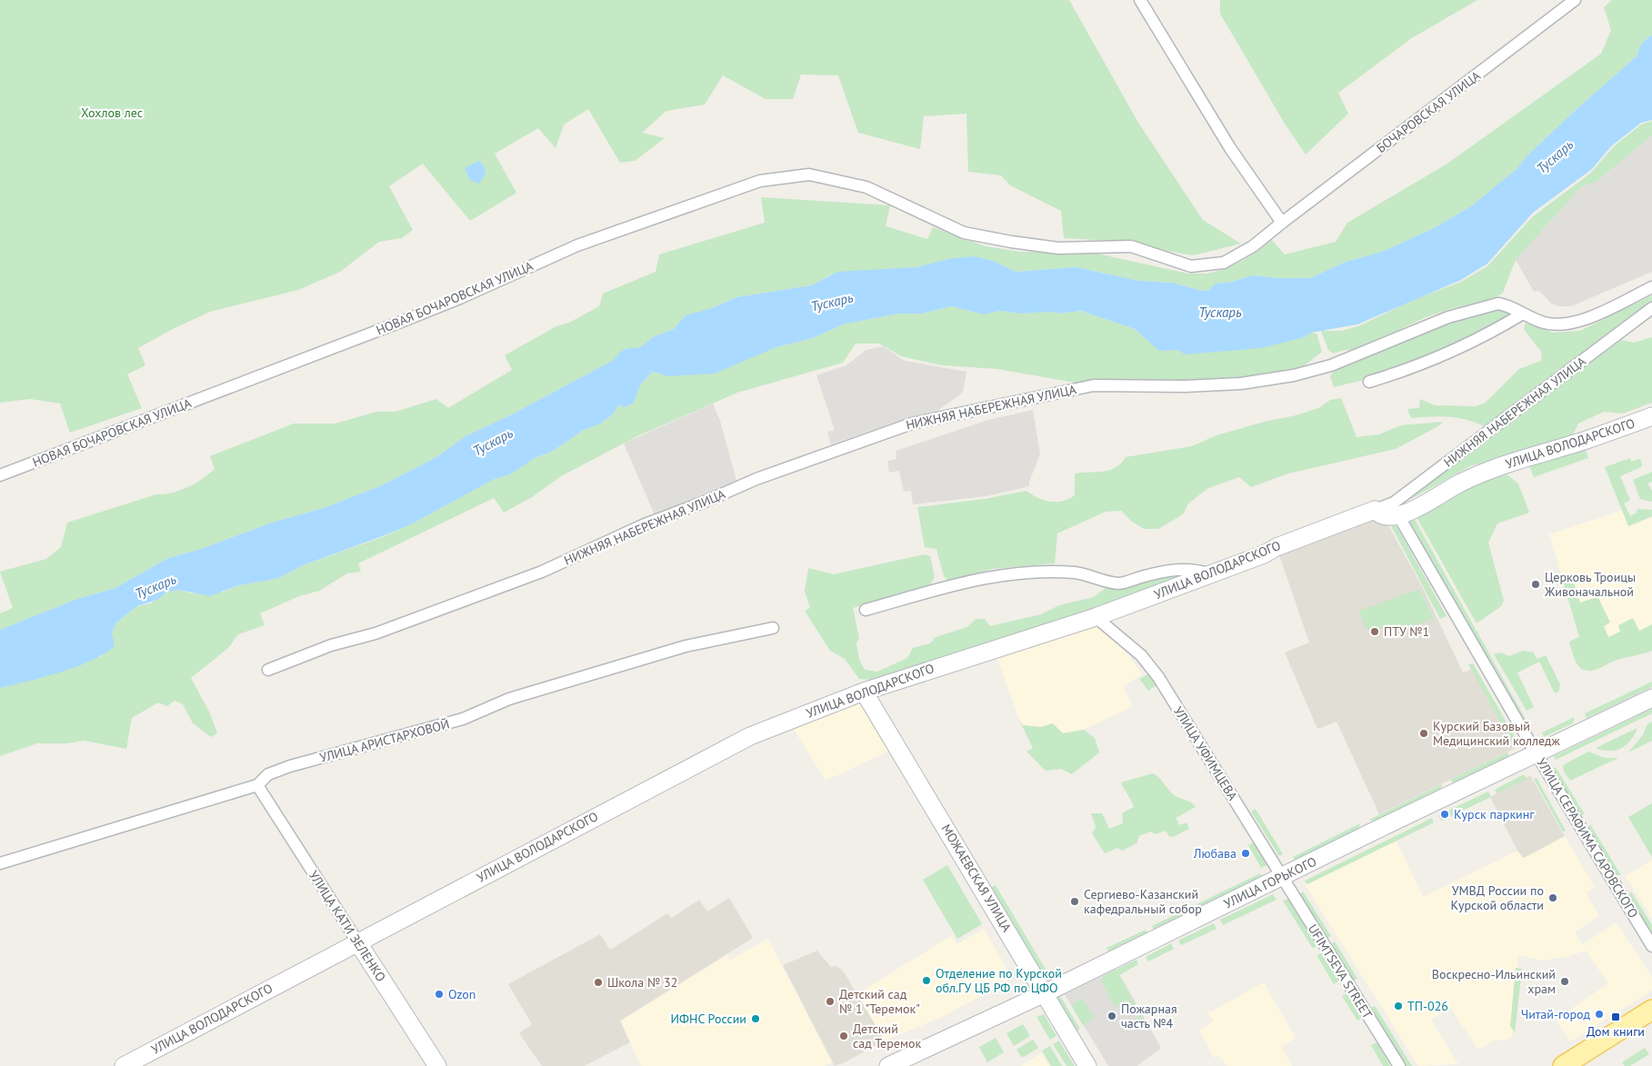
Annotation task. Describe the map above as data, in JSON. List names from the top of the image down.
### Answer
{
  "streets": {
    "street": [
      "БОЧАРОВСКАЯ УЛИЦА",
      "НОВАЯ БОЧАРОВСКАЯ УЛИЦА",
      "НИЖНЯЯ НАБЕРЕЖНАЯ УЛИЦА",
      "УЛИЦА ВОЛОДАРСКОГО",
      "УЛИЦА АРИСТАРХОВОЙ",
      "УЛИЦА УФИМЦЕВА",
      "УЛИЦА СЕРАФИМА САРОВСКОГО",
      "МОЖАЕВСКАЯ УЛИЦА",
      "УЛИЦА ГОРЬКОГО",
      "УЛИЦА КАТИ ЗЕЛЕНКО",
      "UFIMTSEVA STREET"
    ]
  },
  "crossings": [
    ["БОЧАРОВСКАЯ УЛИЦА", "НОВАЯ БОЧАРОВСКАЯ УЛИЦА"],
    ["НИЖНЯЯ НАБЕРЕЖНАЯ УЛИЦА", "УЛИЦА ВОЛОДАРСКОГО"],
    ["УЛИЦА ВОЛОДАРСКОГО", "УЛИЦА УФИМЦЕВА"],
    ["УЛИЦА ВОЛОДАРСКОГО", "УЛИЦА СЕРАФИМА САРОВСКОГО"],
    ["УЛИЦА ВОЛОДАРСКОГО", "МОЖАЕВСКАЯ УЛИЦА"],
    ["УЛИЦА ВОЛОДАРСКОГО", "УЛИЦА КАТИ ЗЕЛЕНКО"],
    ["УЛИЦА АРИСТАРХОВОЙ", "УЛИЦА КАТИ ЗЕЛЕНКО"],
    ["УЛИЦА УФИМЦЕВА", "УЛИЦА ГОРЬКОГО"],
    ["УЛИЦА УФИМЦЕВА", "UFIMTSEVA STREET"],
    ["УЛИЦА СЕРАФИМА САРОВСКОГО", "УЛИЦА ГОРЬКОГО"],
    ["МОЖАЕВСКАЯ УЛИЦА", "УЛИЦА ГОРЬКОГО"],
    ["УЛИЦА ГОРЬКОГО", "UFIMTSEVA STREET"]
  ],
  "water": ["Тускарь"],
  "parks": ["Хохлов лес"],
  "places": {
    "other": [
      "Церковь Троицы Живоначальной",
      "ПТУ №1",
      "Курский Базовый Медицинский колледж",
      "Курск паркинг",
      "Любава",
      "УМВД России по Курской области",
      "Сергиево-Казанский кафедральный собор",
      "Отделение по Курской обл.ГУ ЦБ РФ по ЦФО",
      "Воскресно-Ильинский храм",
      "Школа № 32",
      "Ozon",
      "Детский сад № 1 \"Теремок\"",
      "ТП-026",
      "Читай-город",
      "Пожарная часть №4",
      "ИФНС России",
      "Детский сад Теремок"
    ],
    "transit": ["Дом книги"]
  }
}
